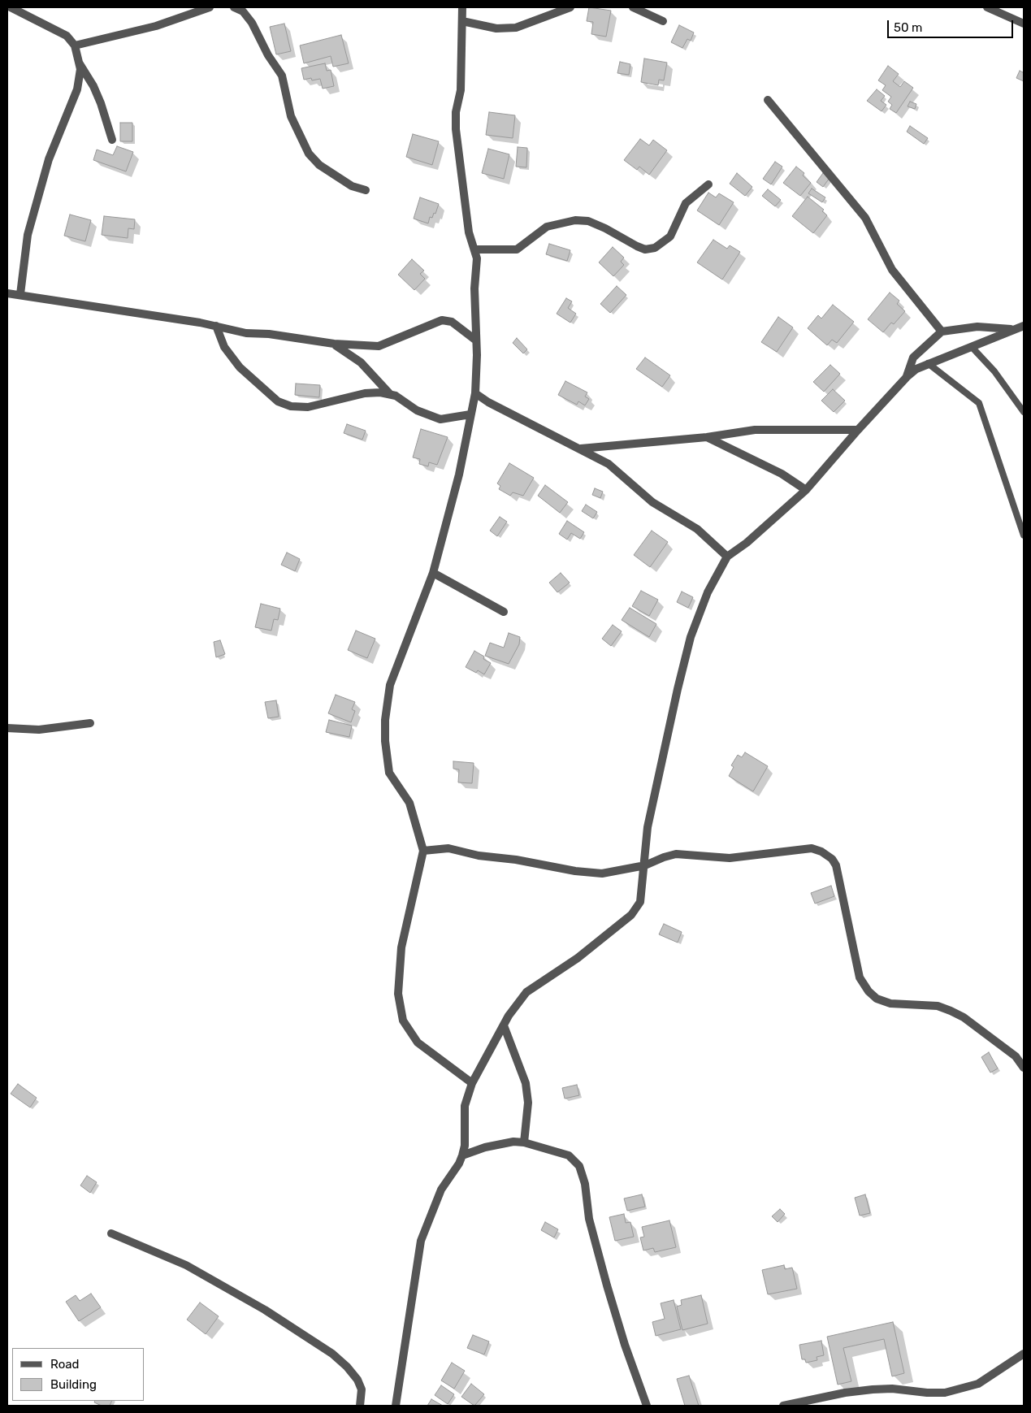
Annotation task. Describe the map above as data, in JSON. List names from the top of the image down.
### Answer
{
  "legend": ["Road", "Building"],
  "scale_bar": "50 m"
}
